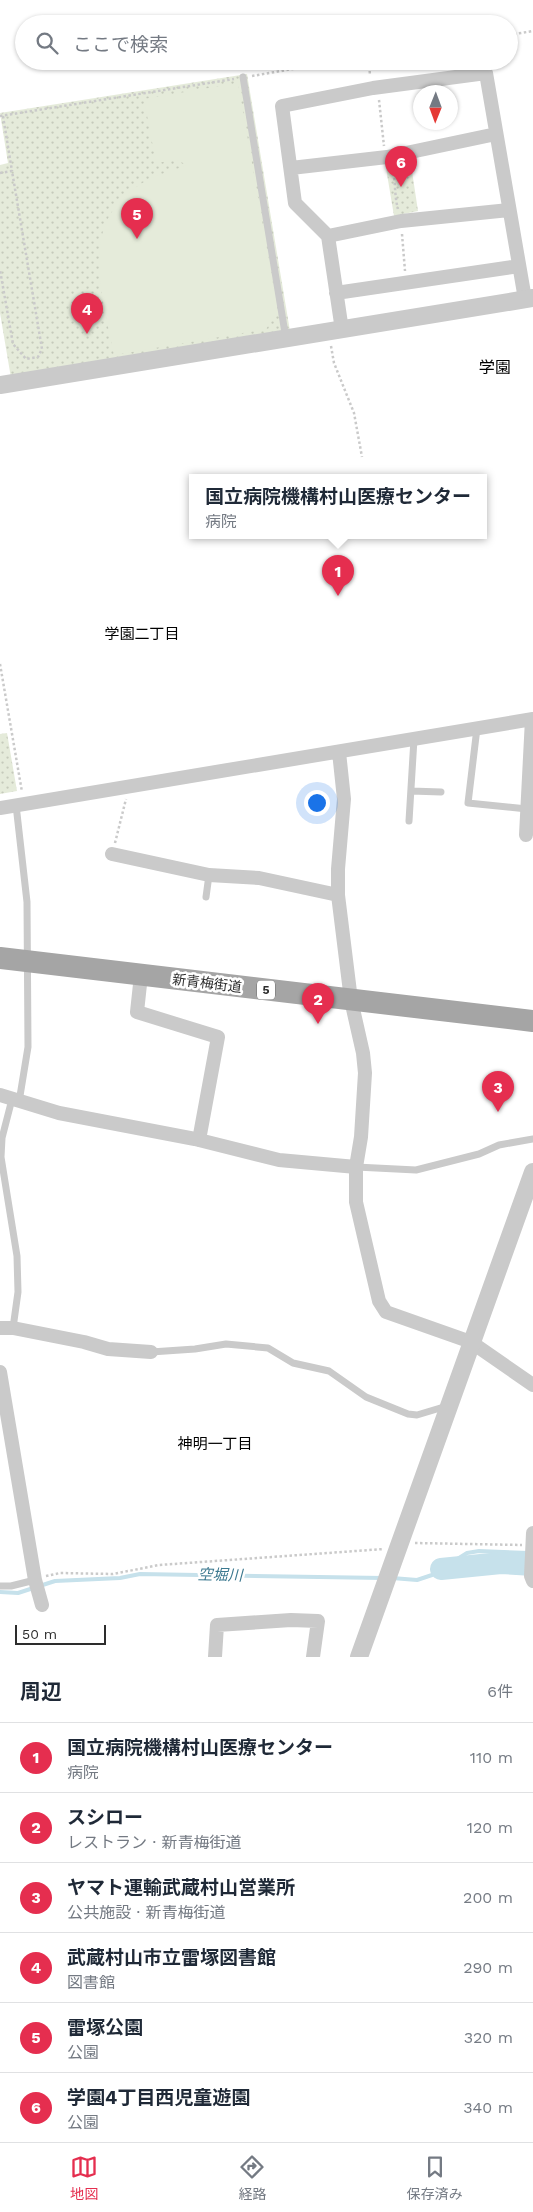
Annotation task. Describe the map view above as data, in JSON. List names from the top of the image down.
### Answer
{
  "streets": {
    "main road": ["新青梅街道", "5"]
  },
  "districts": ["学園", "学園二丁目", "神明一丁目"],
  "water": ["空堀川"],
  "scale_bar": "50 m",
  "north": "bottom",
  "page": {
    "search": "ここで検索",
    "pins": [
      "6",
      "5",
      "4",
      "1",
      "2",
      "3"
    ],
    "popup": ["国立病院機構村山医療センター", "病院"],
    "scale": "50 m",
    "heading": ["周辺", "6件"],
    "list": [
      {
        "mark": "1",
        "name": "国立病院機構村山医療センター",
        "note": "病院",
        "value": "110 m"
      },
      {
        "mark": "2",
        "name": "スシロー",
        "note": "レストラン · 新青梅街道",
        "value": "120 m"
      },
      {
        "mark": "3",
        "name": "ヤマト運輸武蔵村山営業所",
        "note": "公共施設 · 新青梅街道",
        "value": "200 m"
      },
      {
        "mark": "4",
        "name": "武蔵村山市立雷塚図書館",
        "note": "図書館",
        "value": "290 m"
      },
      {
        "mark": "5",
        "name": "雷塚公園",
        "note": "公園",
        "value": "320 m"
      },
      {
        "mark": "6",
        "name": "学園4丁目西児童遊園",
        "note": "公園",
        "value": "340 m"
      }
    ],
    "nav": ["地図", "経路", "保存済み"]
  }
}
